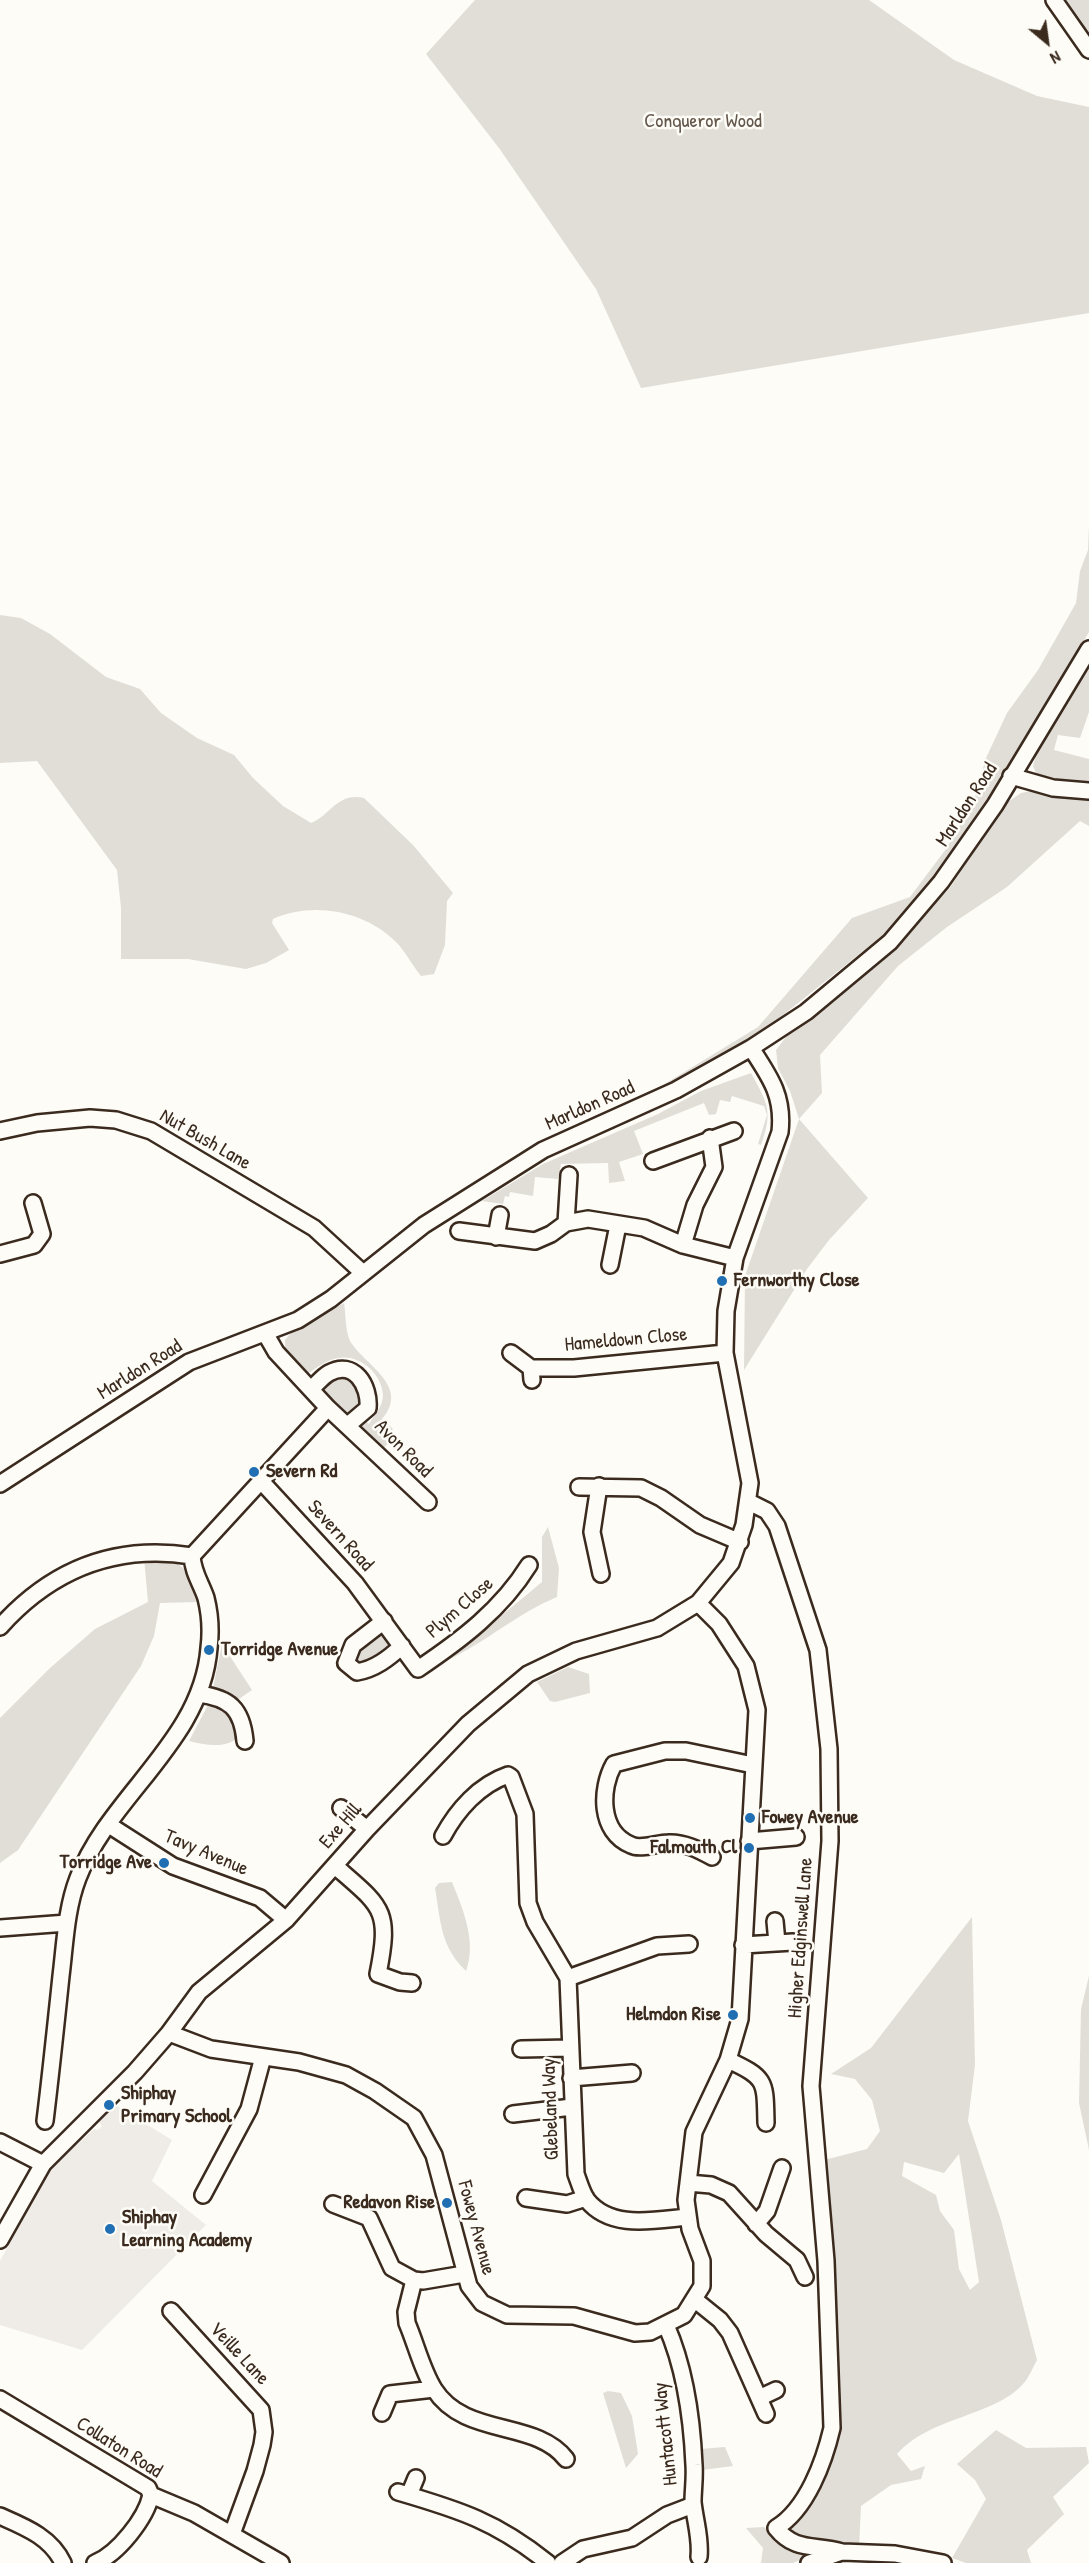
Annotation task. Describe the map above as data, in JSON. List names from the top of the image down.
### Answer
{
  "streets": {
    "street": [
      "Marldon Road",
      "Nut Bush Lane",
      "Hameldown Close",
      "Avon Road",
      "Severn Road",
      "Plym Close",
      "Exe Hill",
      "Tavy Avenue",
      "Higher Edginswell Lane",
      "Glebeland Way",
      "Fowey Avenue",
      "Veille Lane",
      "Huntacott Way",
      "Collaton Road"
    ]
  },
  "crossings": [
    ["Marldon Road", "Nut Bush Lane"],
    ["Marldon Road", "Avon Road"],
    ["Severn Road", "Plym Close"],
    ["Exe Hill", "Tavy Avenue"],
    ["Exe Hill", "Higher Edginswell Lane"],
    ["Exe Hill", "Fowey Avenue"],
    ["Glebeland Way", "Fowey Avenue"],
    ["Fowey Avenue", "Huntacott Way"],
    ["Veille Lane", "Collaton Road"]
  ],
  "parks": ["Conqueror Wood"],
  "places": [
    "Fernworthy Close",
    "Severn Rd",
    "Torridge Avenue",
    "Fowey Avenue",
    "Falmouth Cl",
    "Torridge Ave",
    "Helmdon Rise",
    "Shiphay Primary School",
    "Redavon Rise",
    "Shiphay Learning Academy"
  ],
  "north": "bottom right"
}
